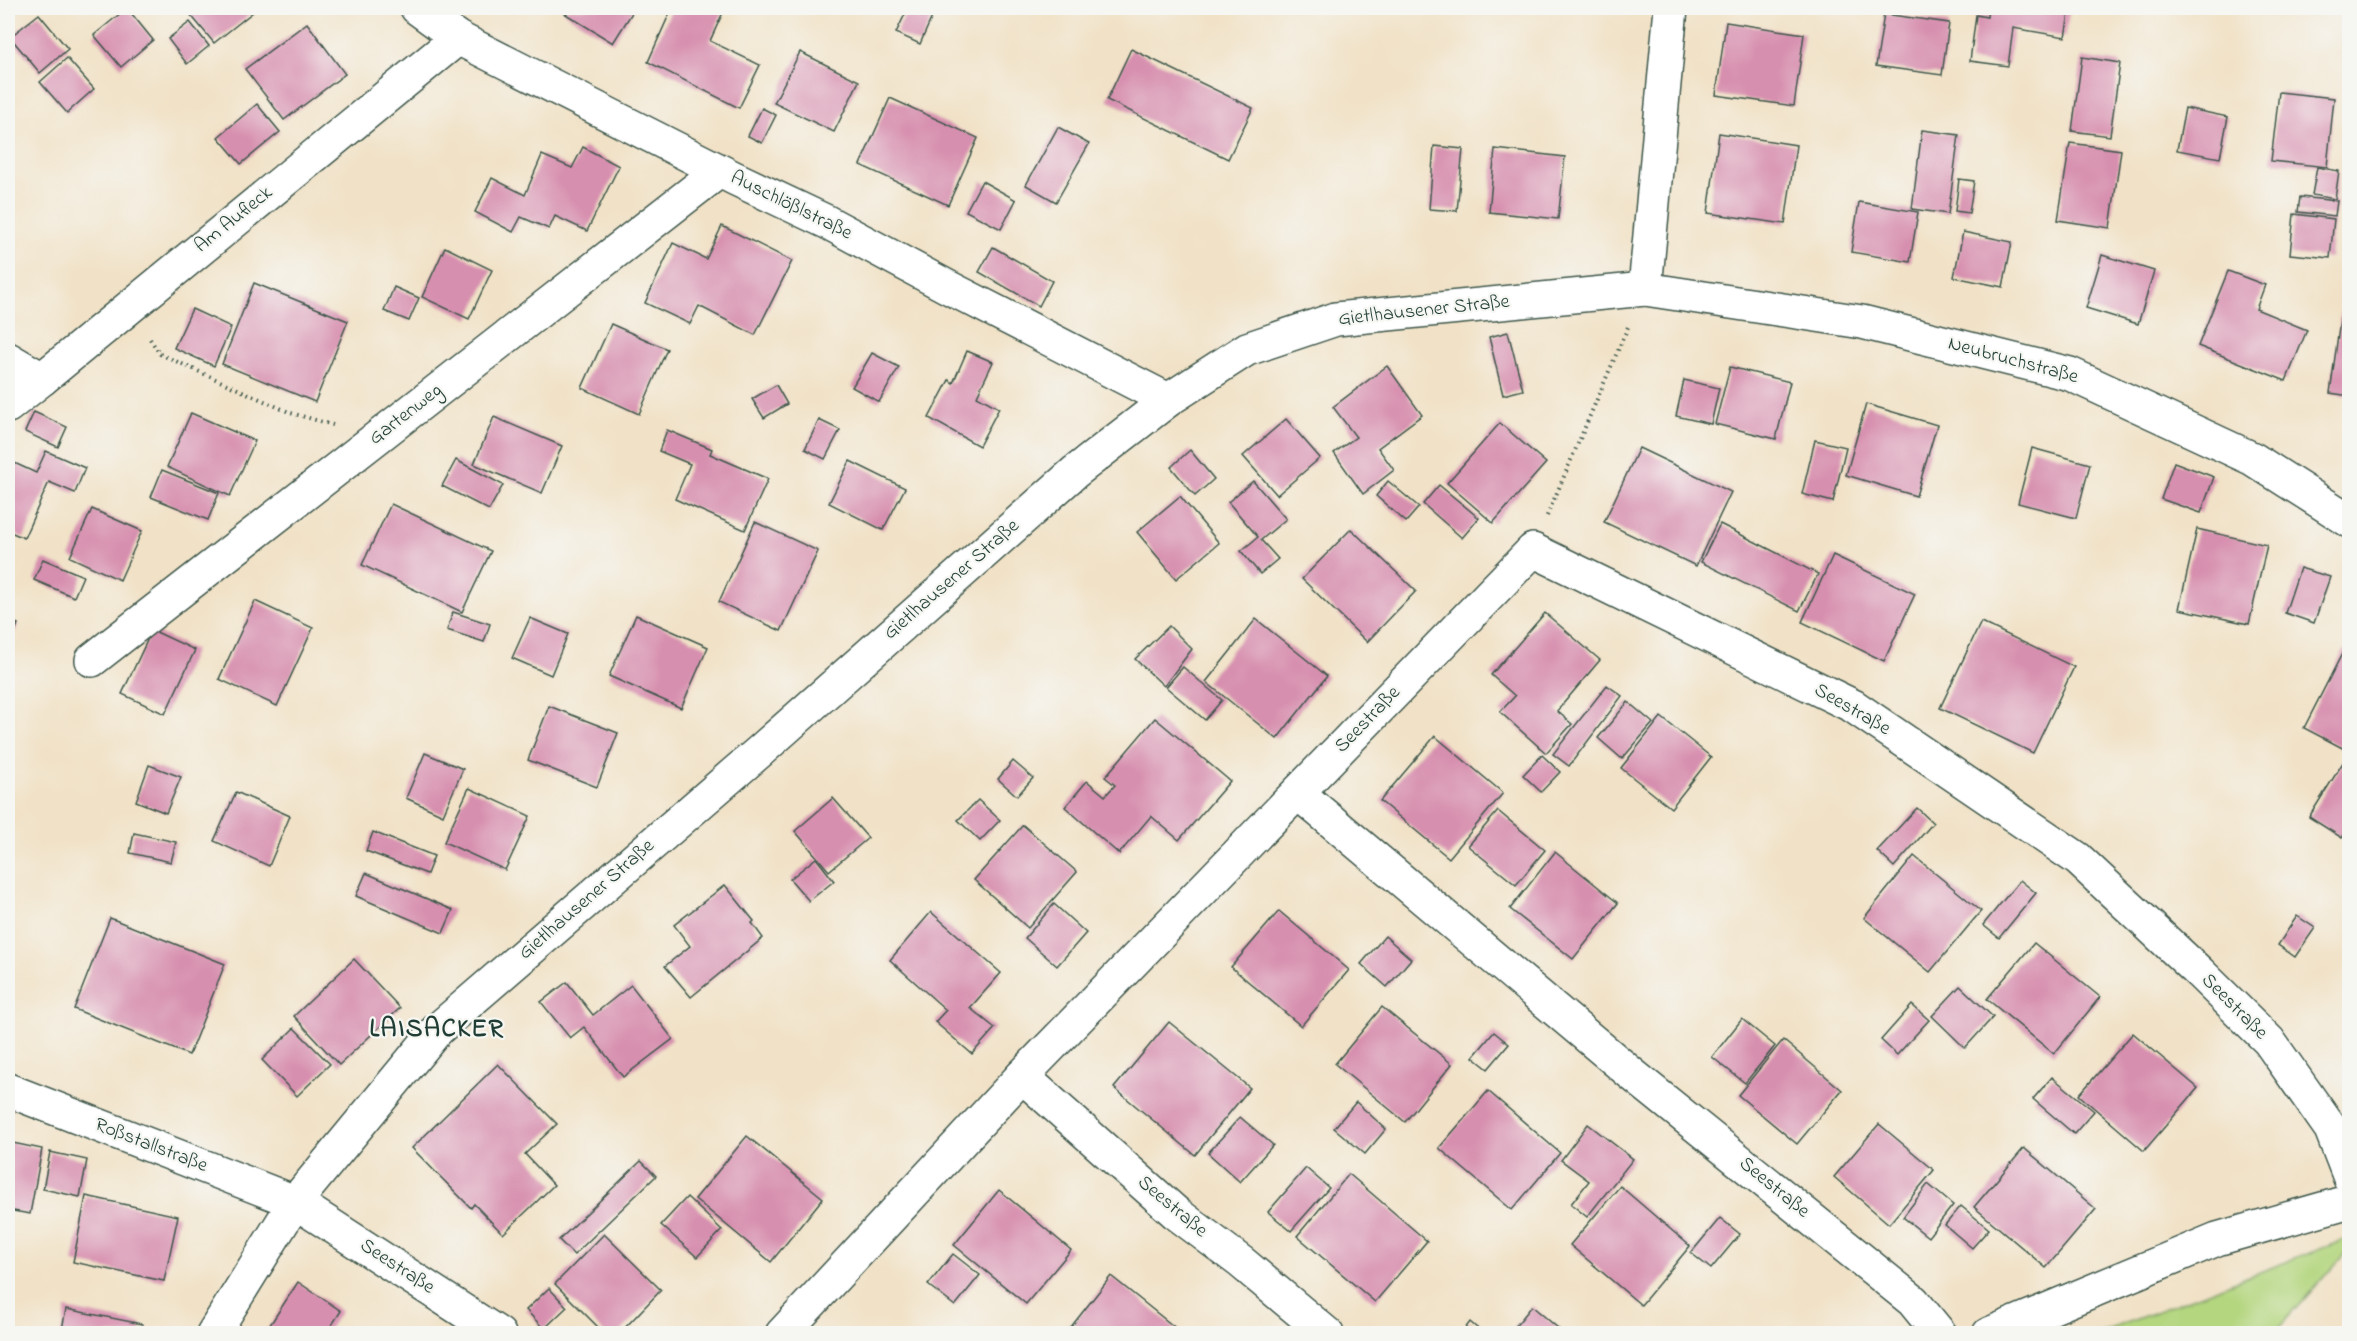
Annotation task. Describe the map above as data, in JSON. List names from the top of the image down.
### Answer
{
  "streets": {
    "street": [
      "Auschlößlstraße",
      "Am Aufleck",
      "Gietlhausener Straße",
      "Neubruchstraße",
      "Gartenweg",
      "Seestraße",
      "Roßstallstraße"
    ]
  },
  "crossings": [
    ["Auschlößlstraße", "Am Aufleck"],
    ["Auschlößlstraße", "Gietlhausener Straße"],
    ["Auschlößlstraße", "Gartenweg"],
    ["Gietlhausener Straße", "Neubruchstraße"],
    ["Gietlhausener Straße", "Seestraße"],
    ["Gietlhausener Straße", "Roßstallstraße"],
    ["Seestraße", "Roßstallstraße"]
  ],
  "districts": ["LAISACKER"]
}
